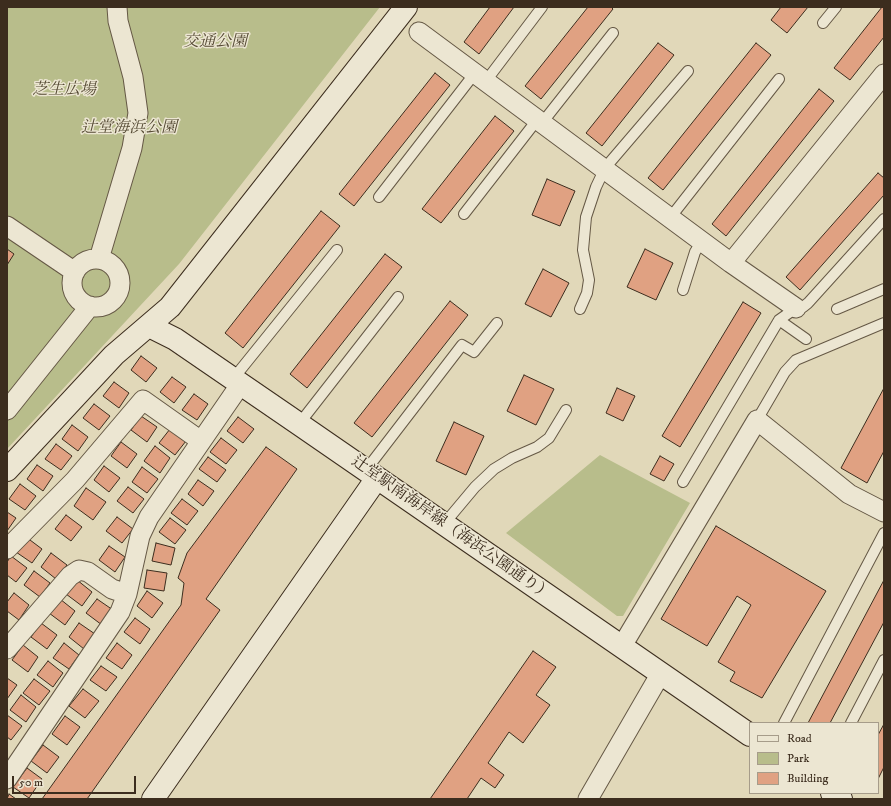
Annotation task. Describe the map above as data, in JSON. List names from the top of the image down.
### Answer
{
  "streets": {
    "street": ["辻堂駅南海岸線（海浜公園通り）"]
  },
  "parks": ["交通公園", "芝生広場", "辻堂海浜公園"],
  "legend": ["Road", "Park", "Building"],
  "scale_bar": "50 m"
}
